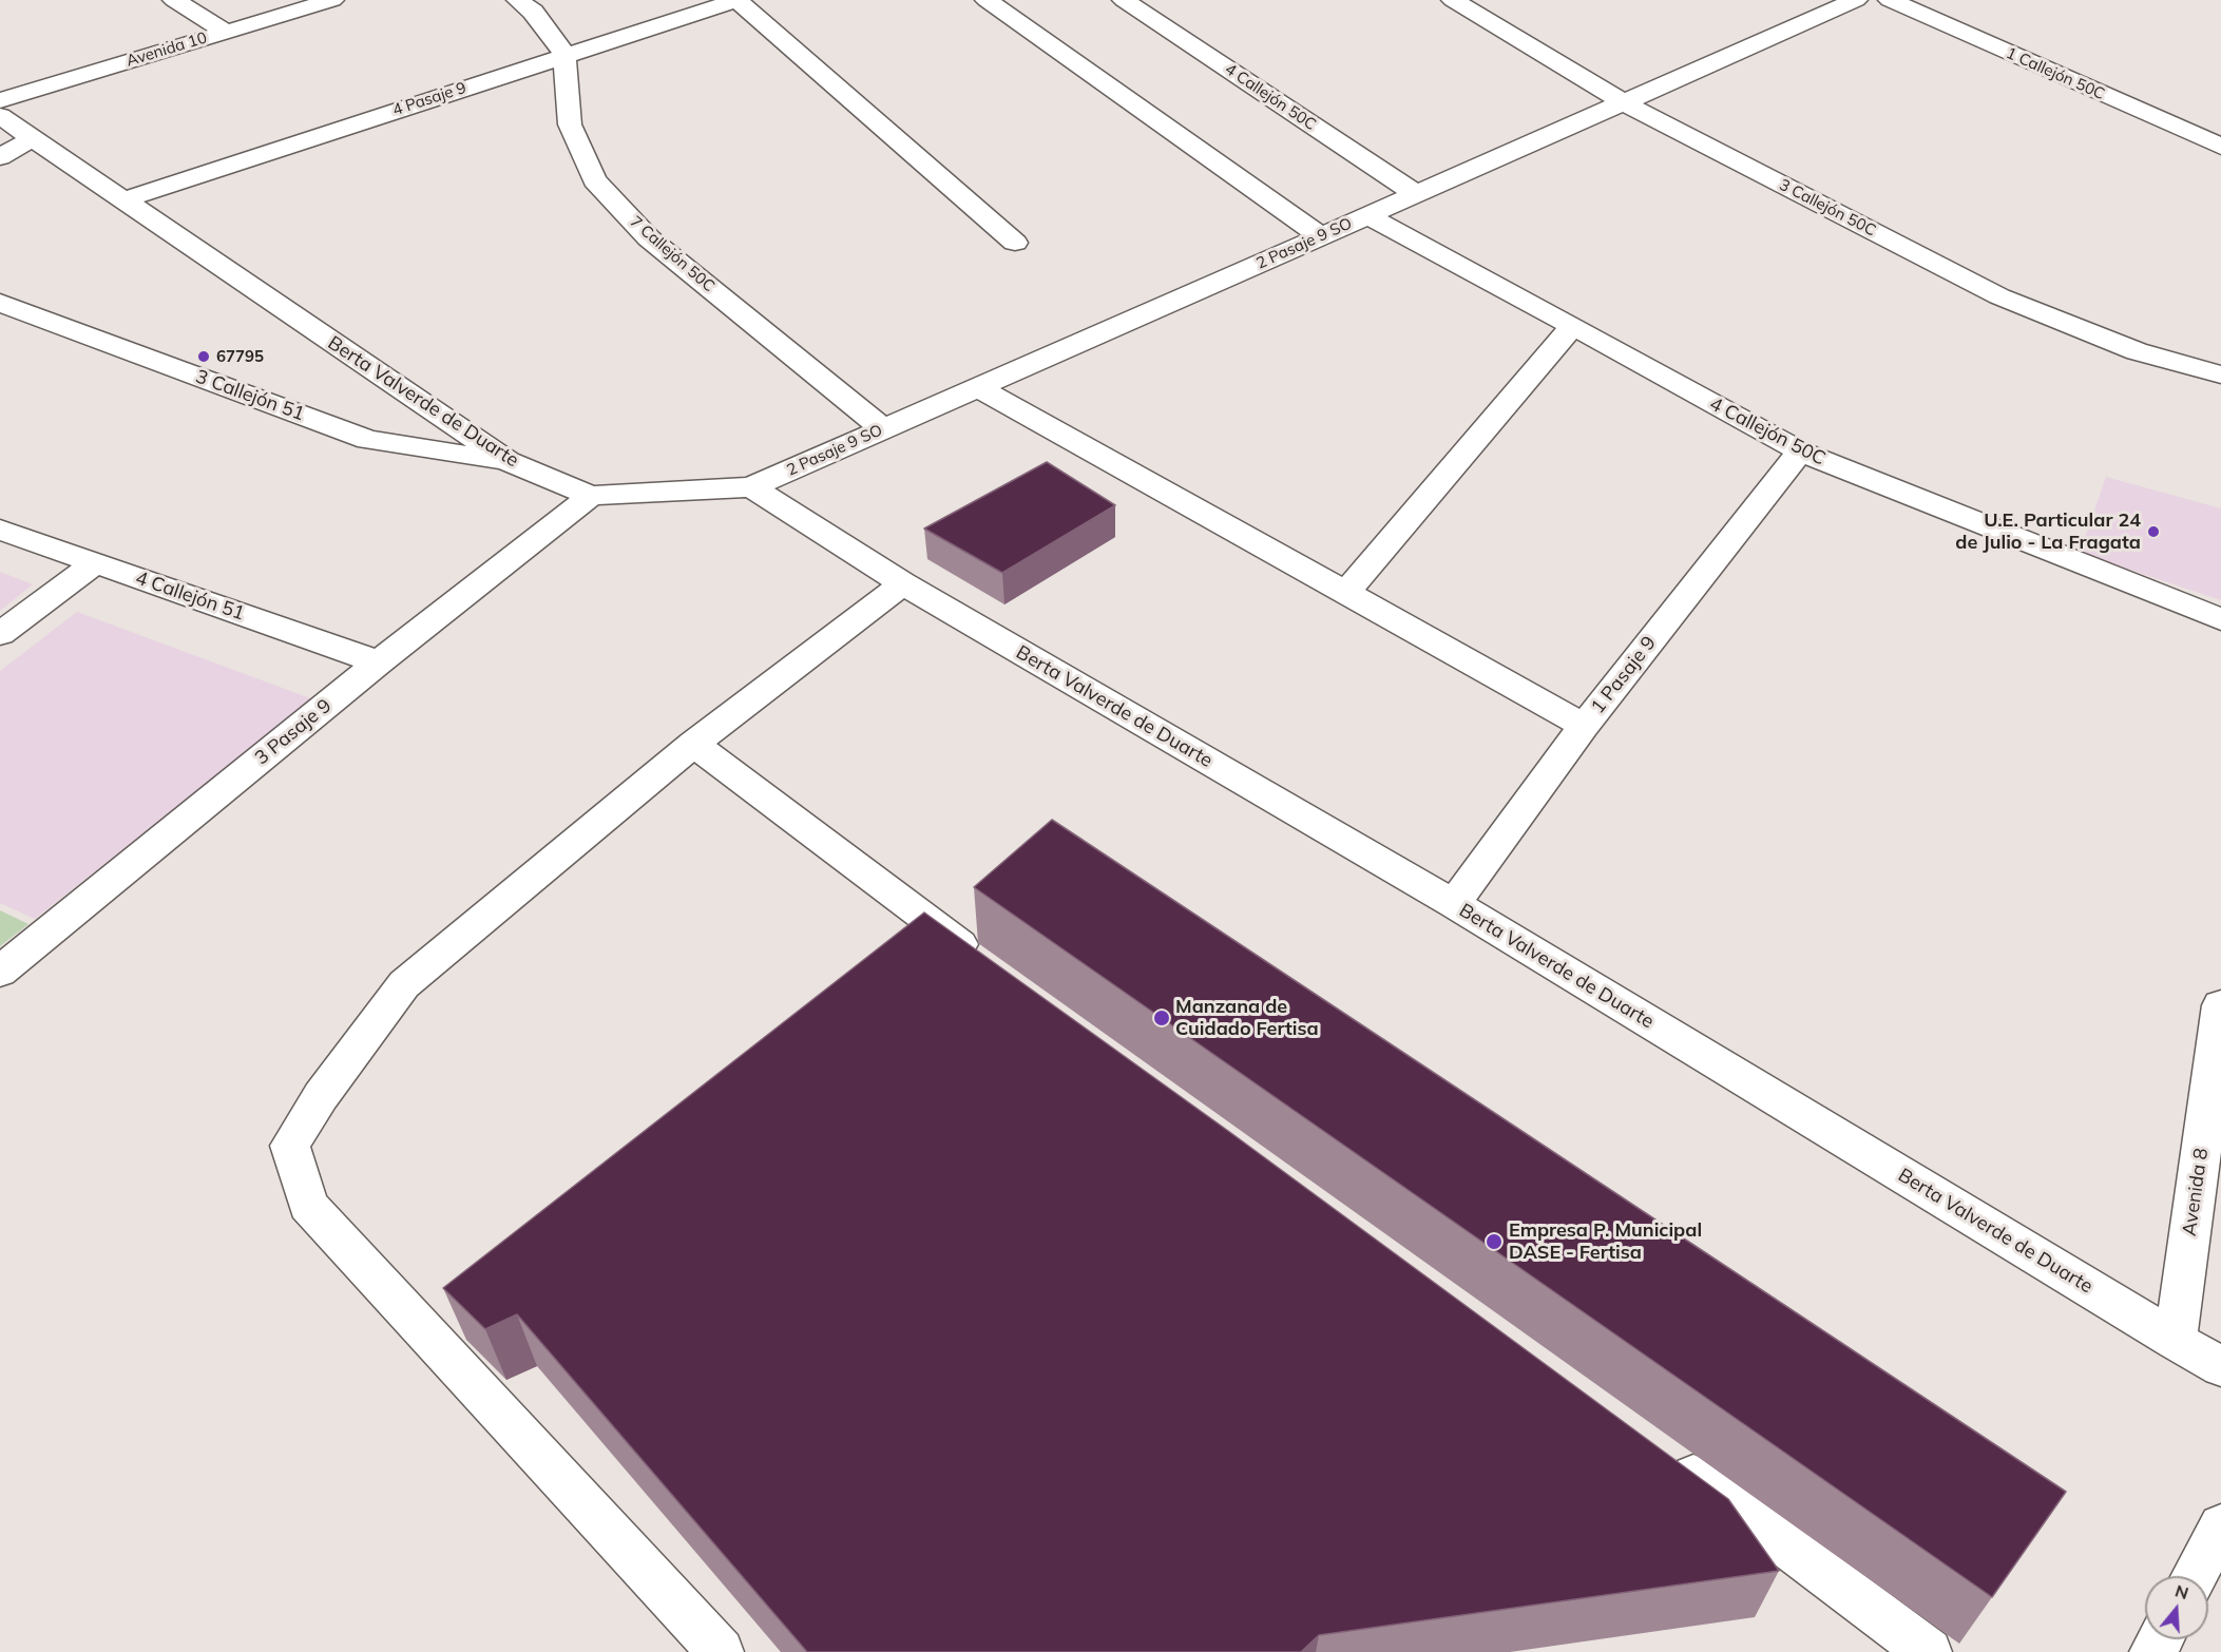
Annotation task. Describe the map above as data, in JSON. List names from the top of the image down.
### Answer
{
  "streets": {
    "street": [
      "Avenida 10",
      "1 Callejón 50C",
      "4 Callejón 50C",
      "4 Pasaje 9",
      "3 Callejón 50C",
      "2 Pasaje 9 SO",
      "7 Callejón 50C",
      "3 Callejón 51",
      "Berta Valverde de Duarte",
      "4 Callejón 51",
      "1 Pasaje 9",
      "3 Pasaje 9",
      "Avenida 8"
    ]
  },
  "crossings": [
    ["4 Callejón 50C", "2 Pasaje 9 SO"],
    ["4 Callejón 50C", "1 Pasaje 9"],
    ["4 Pasaje 9", "7 Callejón 50C"],
    ["4 Pasaje 9", "Berta Valverde de Duarte"],
    ["3 Callejón 50C", "2 Pasaje 9 SO"],
    ["2 Pasaje 9 SO", "7 Callejón 50C"],
    ["2 Pasaje 9 SO", "Berta Valverde de Duarte"],
    ["3 Callejón 51", "Berta Valverde de Duarte"],
    ["Berta Valverde de Duarte", "1 Pasaje 9"],
    ["Berta Valverde de Duarte", "3 Pasaje 9"],
    ["Berta Valverde de Duarte", "Avenida 8"],
    ["4 Callejón 51", "3 Pasaje 9"]
  ],
  "places": [
    "67795",
    "U.E. Particular 24 de Julio - La Fragata",
    "Manzana de Cuidado Fertisa",
    "Empresa P. Municipal DASE - Fertisa"
  ],
  "north": "top"
}
